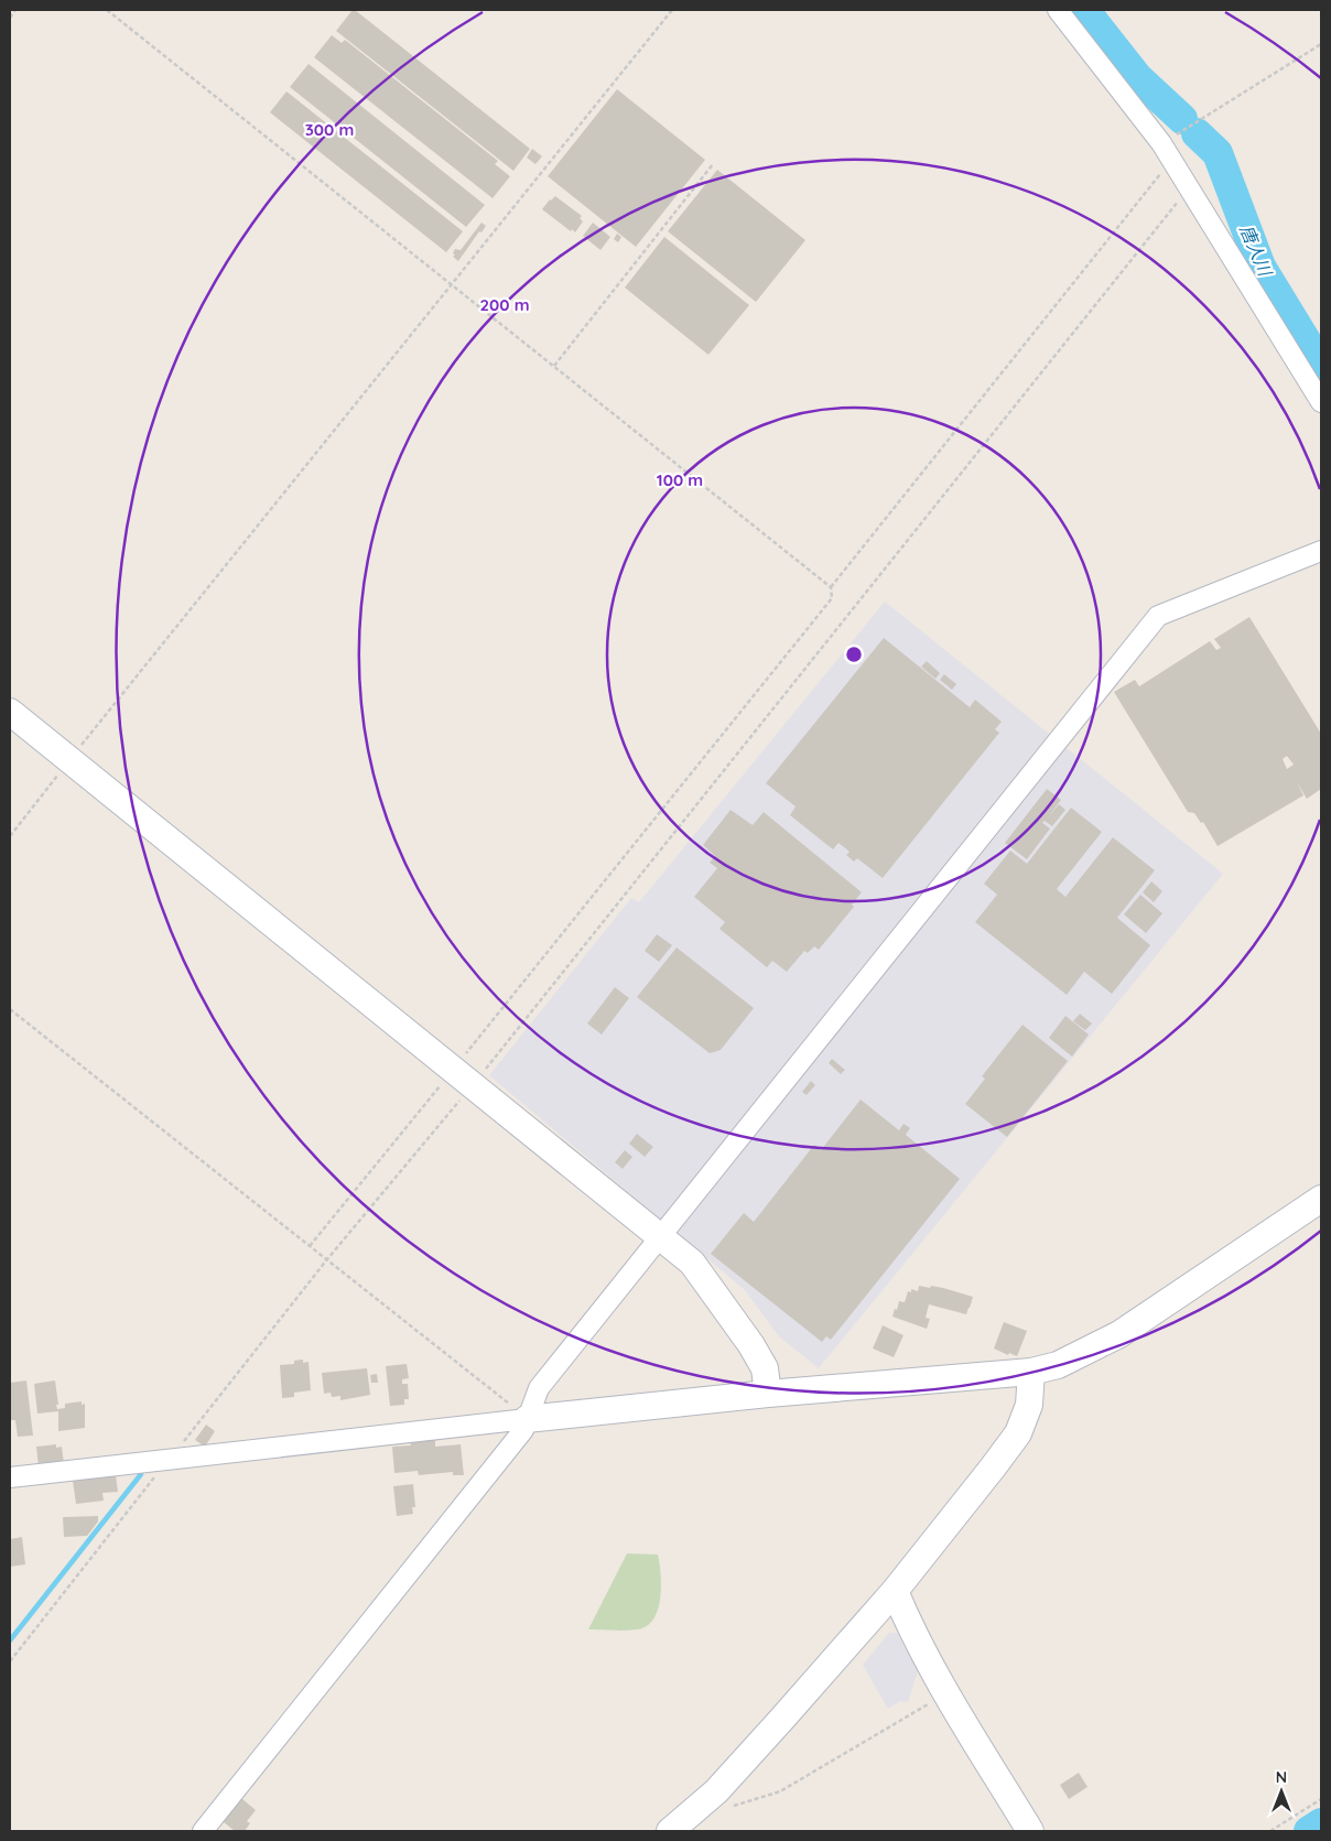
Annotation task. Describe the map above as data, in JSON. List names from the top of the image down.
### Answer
{
  "water": ["唐人川"],
  "north": "top",
  "rings": ["300 m", "200 m", "100 m"]
}
